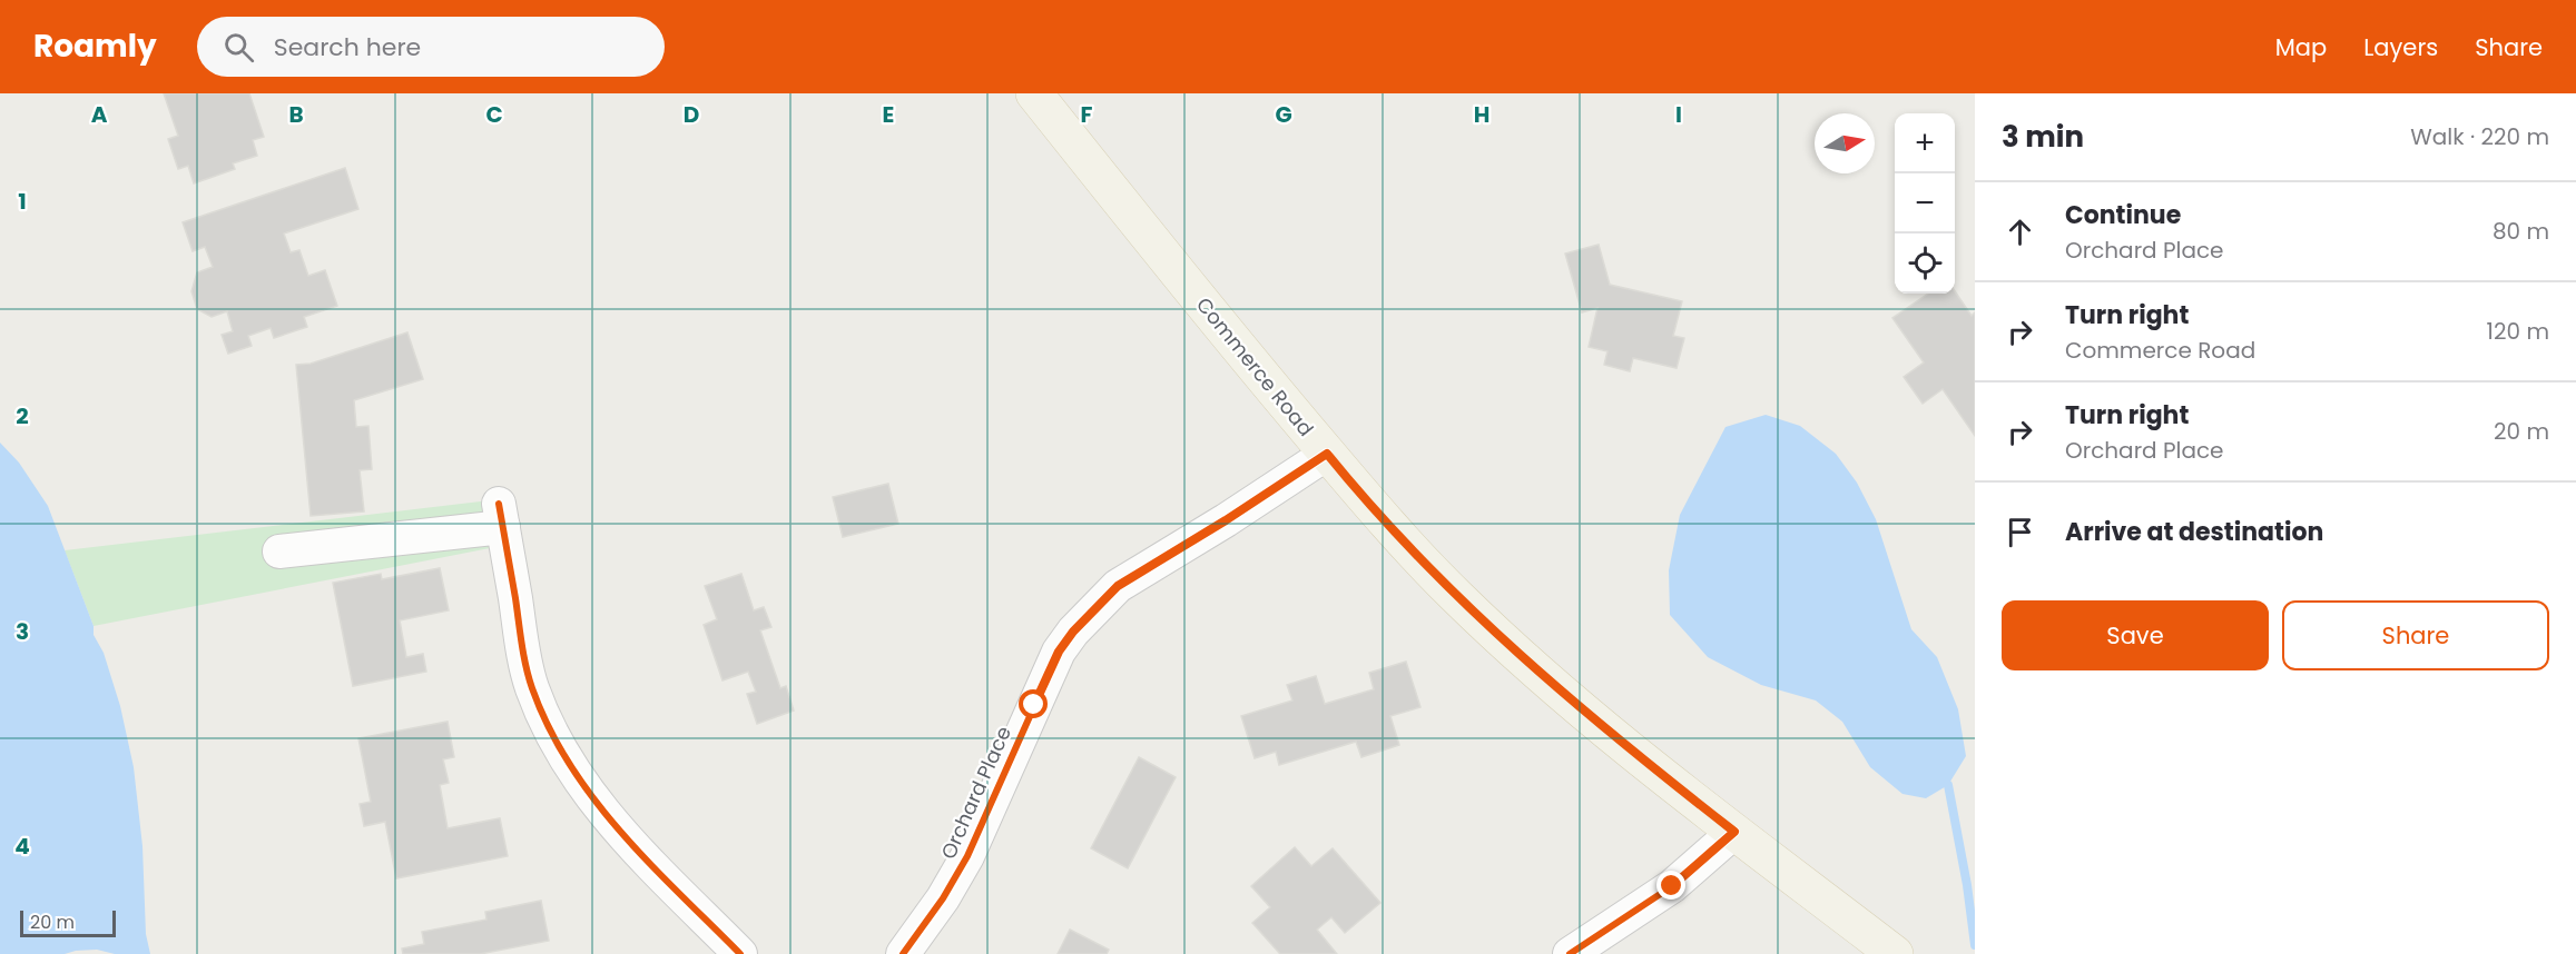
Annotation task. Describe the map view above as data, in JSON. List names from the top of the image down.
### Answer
{
  "streets": {
    "main road": ["Commerce Road"],
    "street": ["Orchard Place"]
  },
  "crossings": [
    ["Commerce Road", "Orchard Place"]
  ],
  "scale_bar": "20 m",
  "north": "right",
  "page": {
    "header": "Roamly",
    "search": "Search here",
    "nav": ["Map", "Layers", "Share"],
    "heading": ["3 min", "Walk · 220 m"],
    "map_buttons": ["+", "−"],
    "list": [
      ["Continue", "Orchard Place", "80 m"],
      ["Turn right", "Commerce Road", "120 m"],
      ["Turn right", "Orchard Place", "20 m"],
      "Arrive at destination"
    ],
    "buttons": ["Save", "Share"],
    "scale": "20 m"
  },
  "grid": {
    "columns": [
      "A",
      "B",
      "C",
      "D",
      "E",
      "F",
      "G",
      "H",
      "I"
    ],
    "rows": [
      "1",
      "2",
      "3",
      "4"
    ]
  }
}
